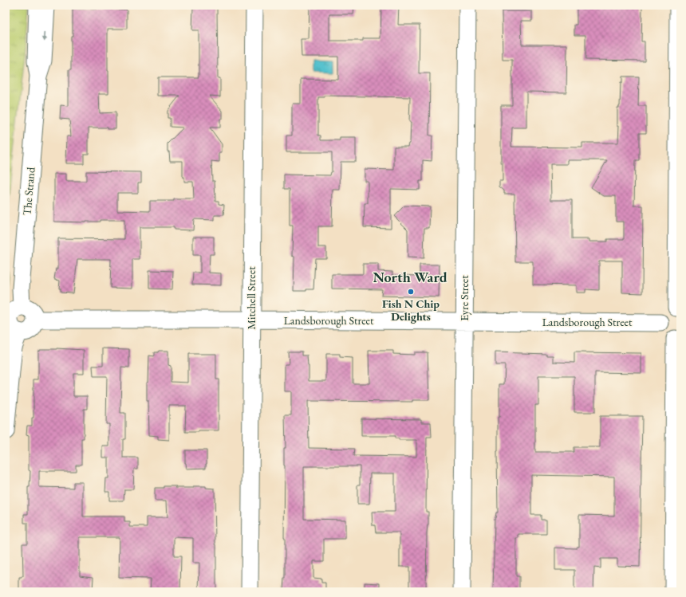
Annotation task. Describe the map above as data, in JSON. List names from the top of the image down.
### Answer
{
  "streets": {
    "street": [
      "The Strand",
      "Mitchell Street",
      "Eyre Street",
      "Landsborough Street"
    ]
  },
  "crossings": [
    ["The Strand", "Landsborough Street"],
    ["Mitchell Street", "Landsborough Street"],
    ["Eyre Street", "Landsborough Street"]
  ],
  "districts": ["North Ward"],
  "places": ["Fish N Chip Delights"]
}
